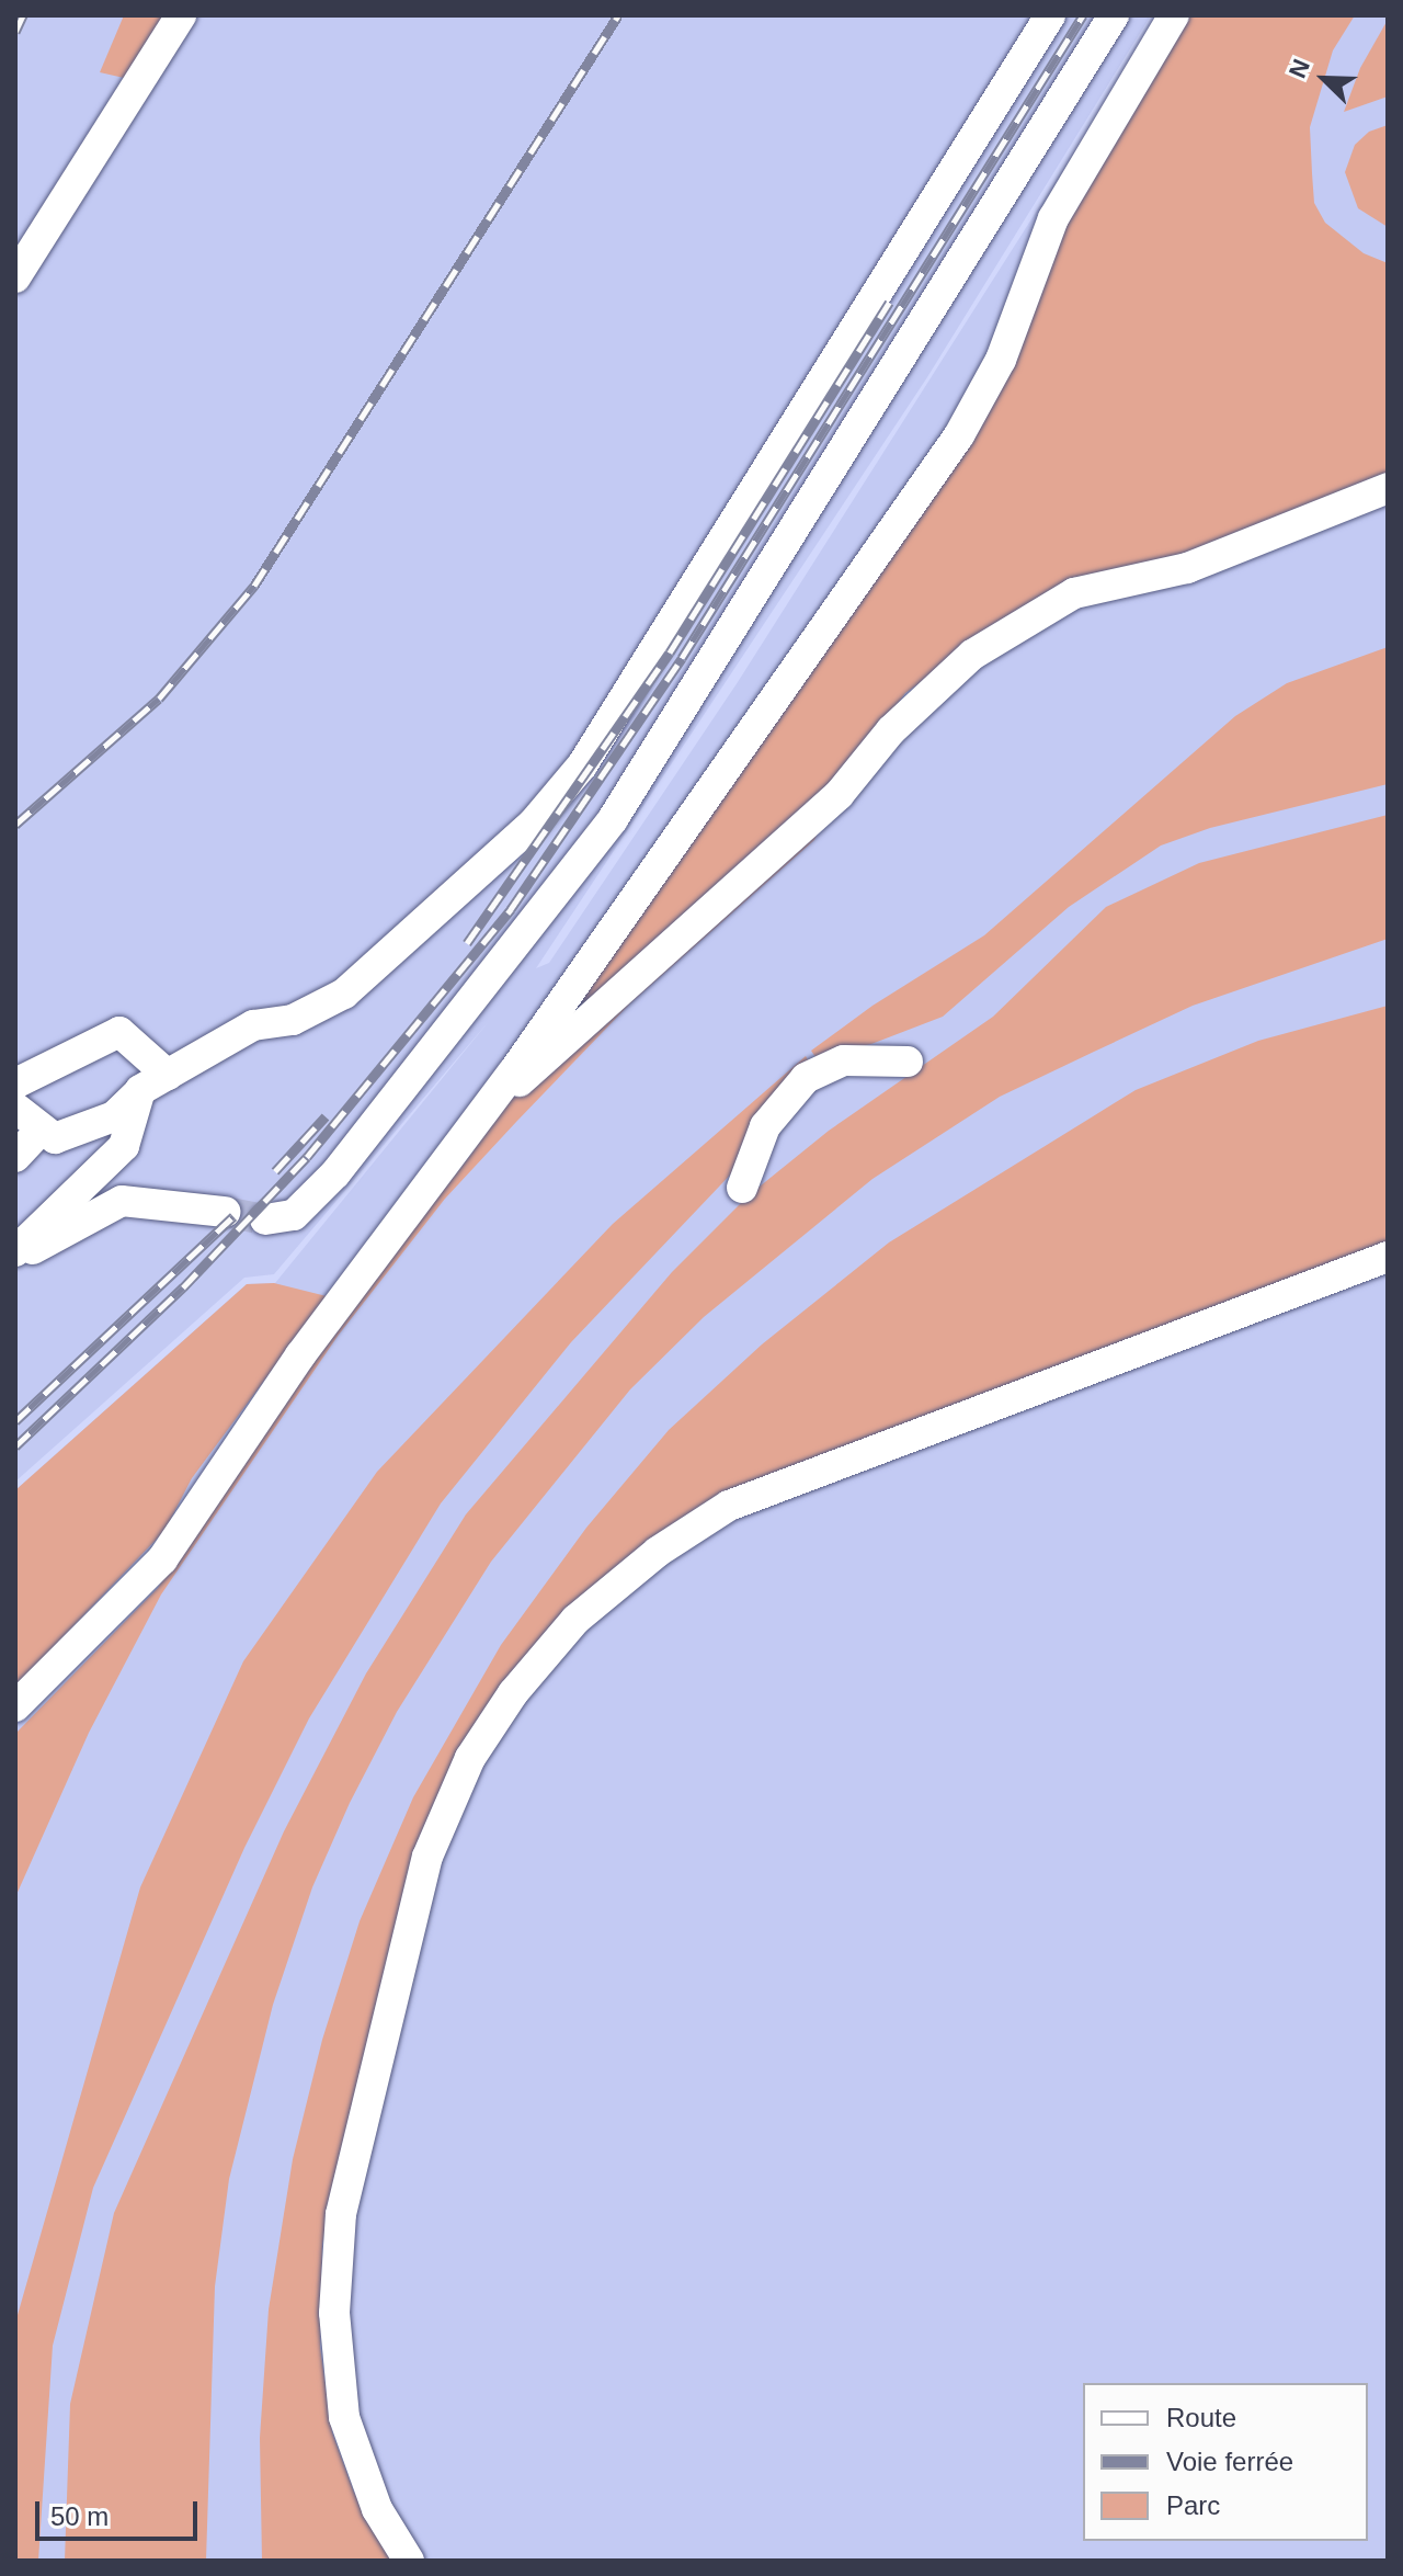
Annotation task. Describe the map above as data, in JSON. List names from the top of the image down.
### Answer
{
  "legend": ["Route", "Voie ferrée", "Parc"],
  "scale_bar": "50 m",
  "north": "top left"
}
